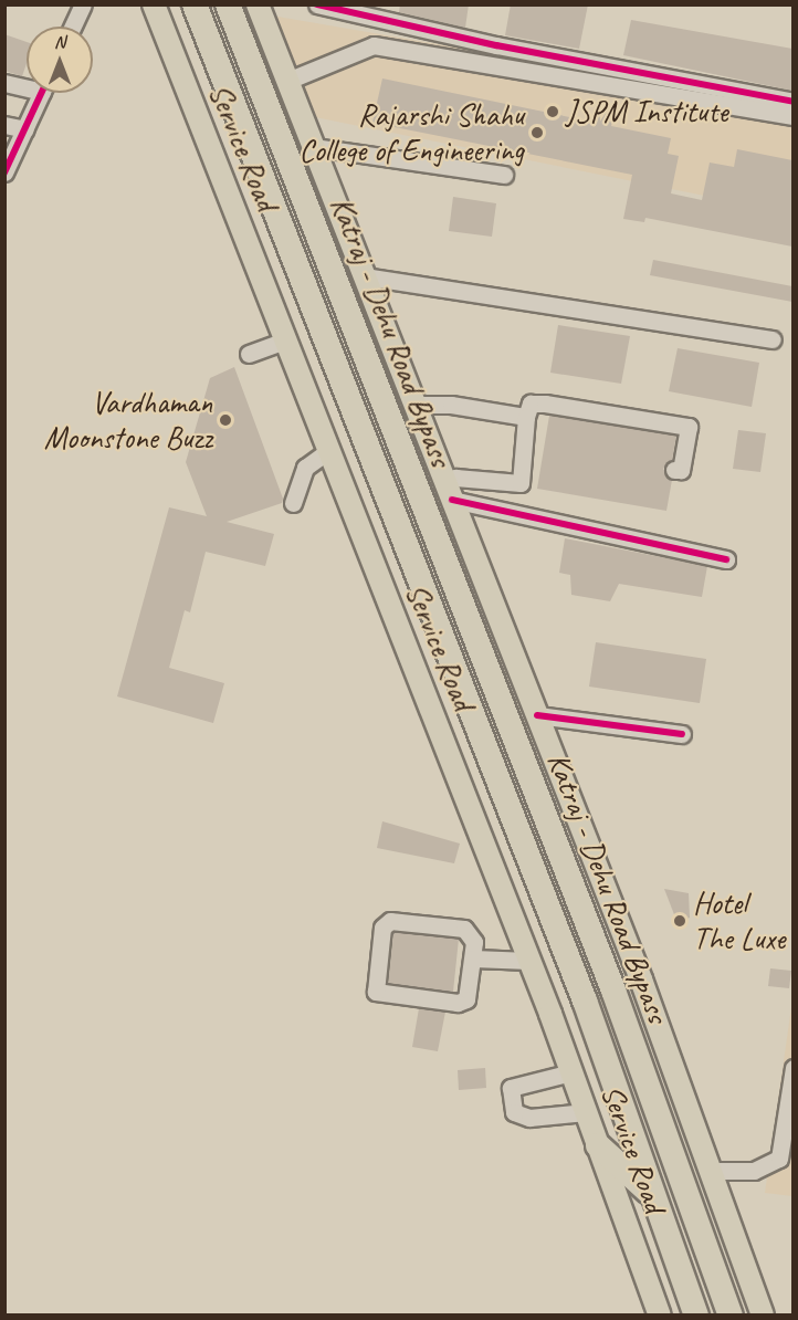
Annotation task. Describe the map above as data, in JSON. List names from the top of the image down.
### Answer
{
  "streets": {
    "highway": ["Katraj - Dehu Road Bypass"],
    "main road": ["Service Road"]
  },
  "places": [
    "JSPM Institute",
    "Rajarshi Shahu College of Engineering",
    "Vardhaman Moonstone Buzz",
    "Hotel The Luxe"
  ],
  "north": "top"
}
